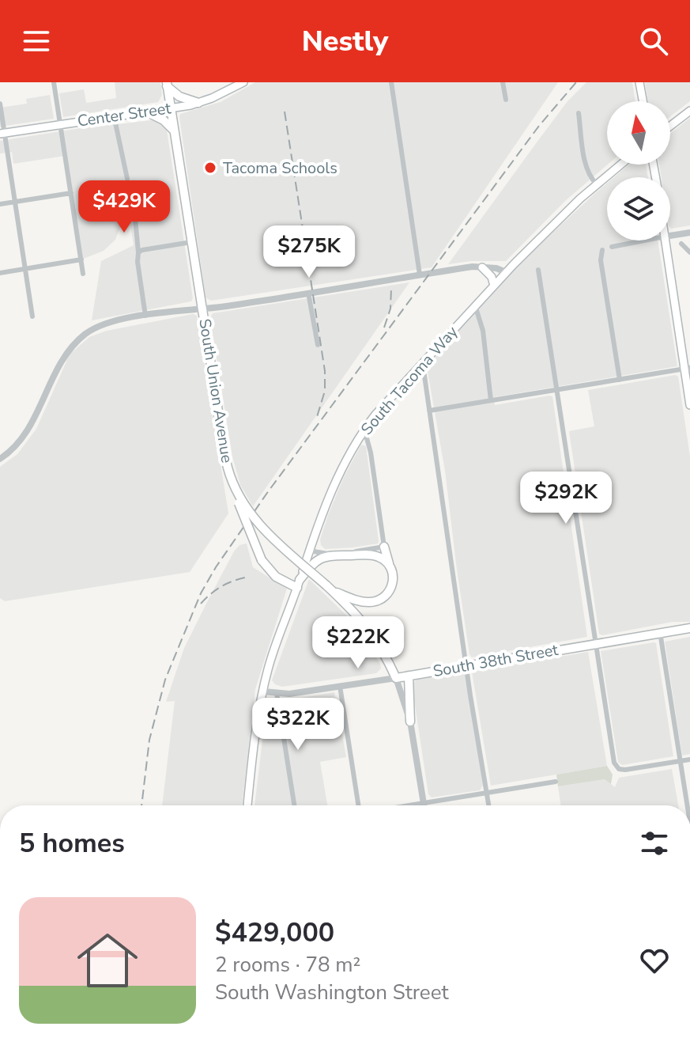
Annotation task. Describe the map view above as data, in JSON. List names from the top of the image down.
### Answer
{
  "streets": {
    "main road": [
      "Center Street",
      "South Tacoma Way",
      "South Union Avenue",
      "South 38th Street"
    ]
  },
  "crossings": [
    ["Center Street", "South Union Avenue"],
    ["South Tacoma Way", "South 38th Street"],
    ["South Union Avenue", "South 38th Street"]
  ],
  "places": ["Tacoma Schools"],
  "north": "top",
  "page": {
    "header": "Nestly",
    "price": [
      "$429K",
      "$275K",
      "$292K",
      "$222K",
      "$322K"
    ],
    "heading": "5 homes",
    "list": [
      {
        "name": "$429,000",
        "note": "2 rooms · 78 m² · South Washington Street"
      }
    ]
  }
}
